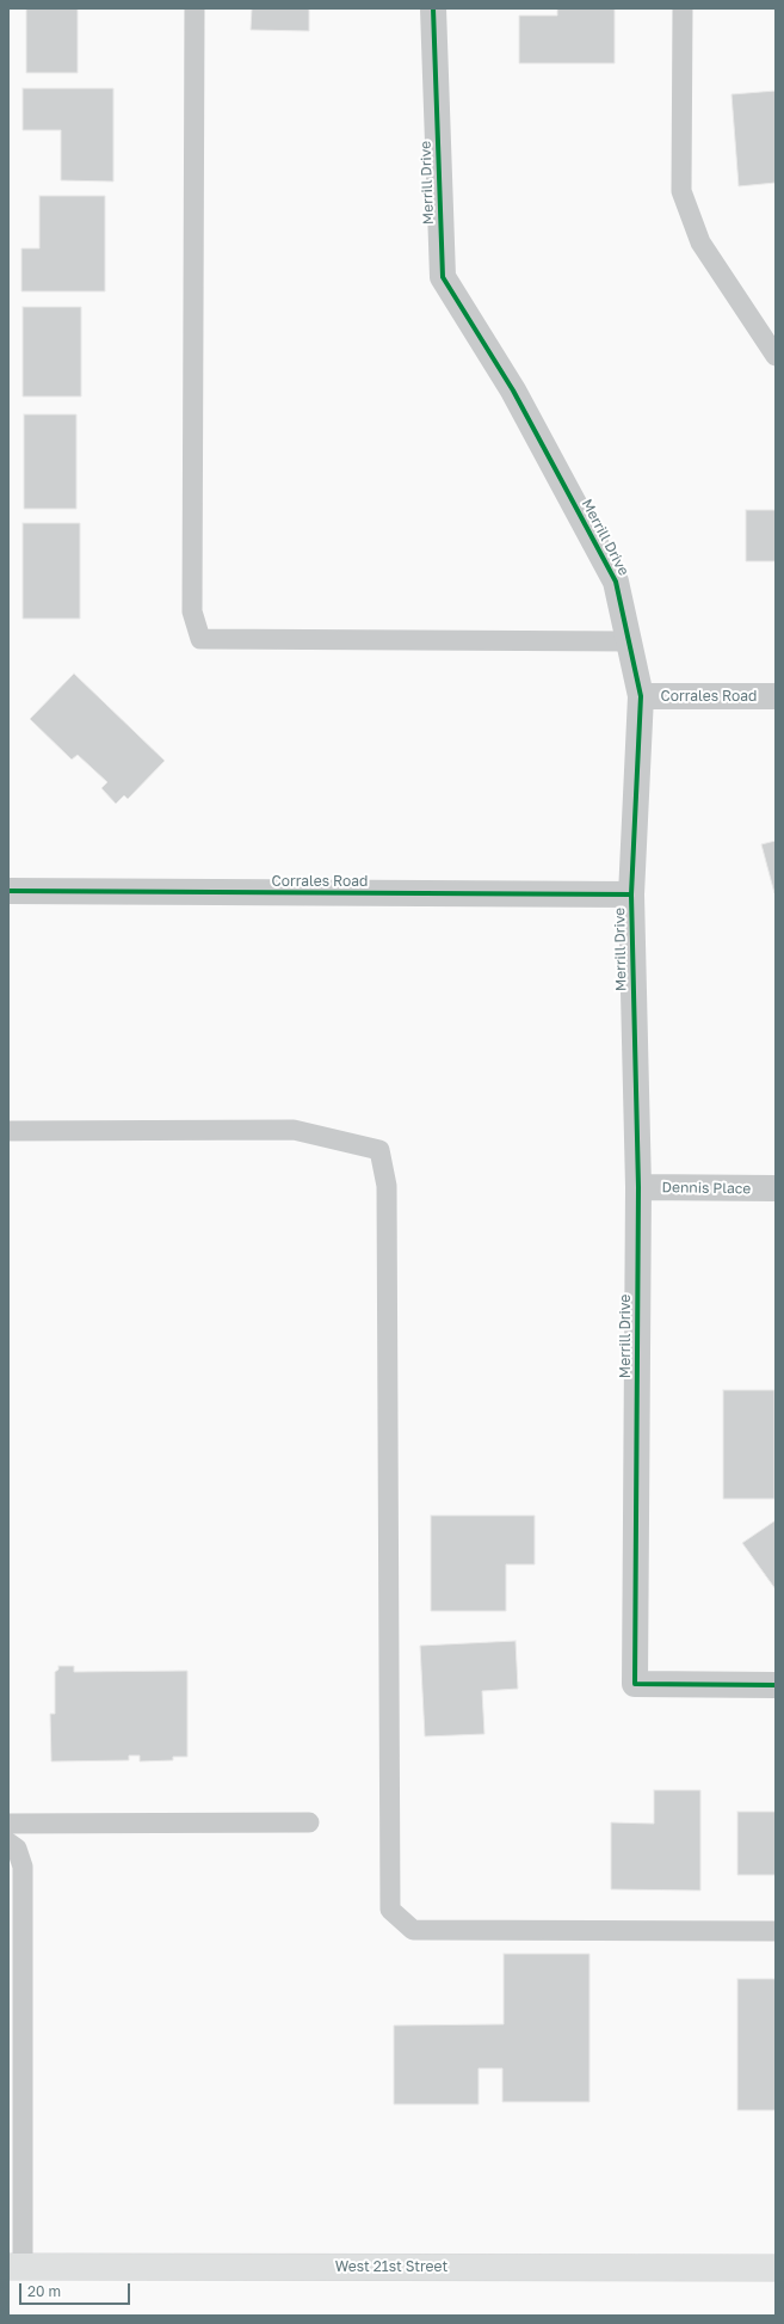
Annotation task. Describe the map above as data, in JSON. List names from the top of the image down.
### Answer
{
  "streets": {
    "main road": ["West 21st Street"],
    "street": ["Merrill Drive", "Corrales Road", "Dennis Place"]
  },
  "crossings": [
    ["Merrill Drive", "Corrales Road"],
    ["Merrill Drive", "Dennis Place"]
  ],
  "scale_bar": "20 m"
}
